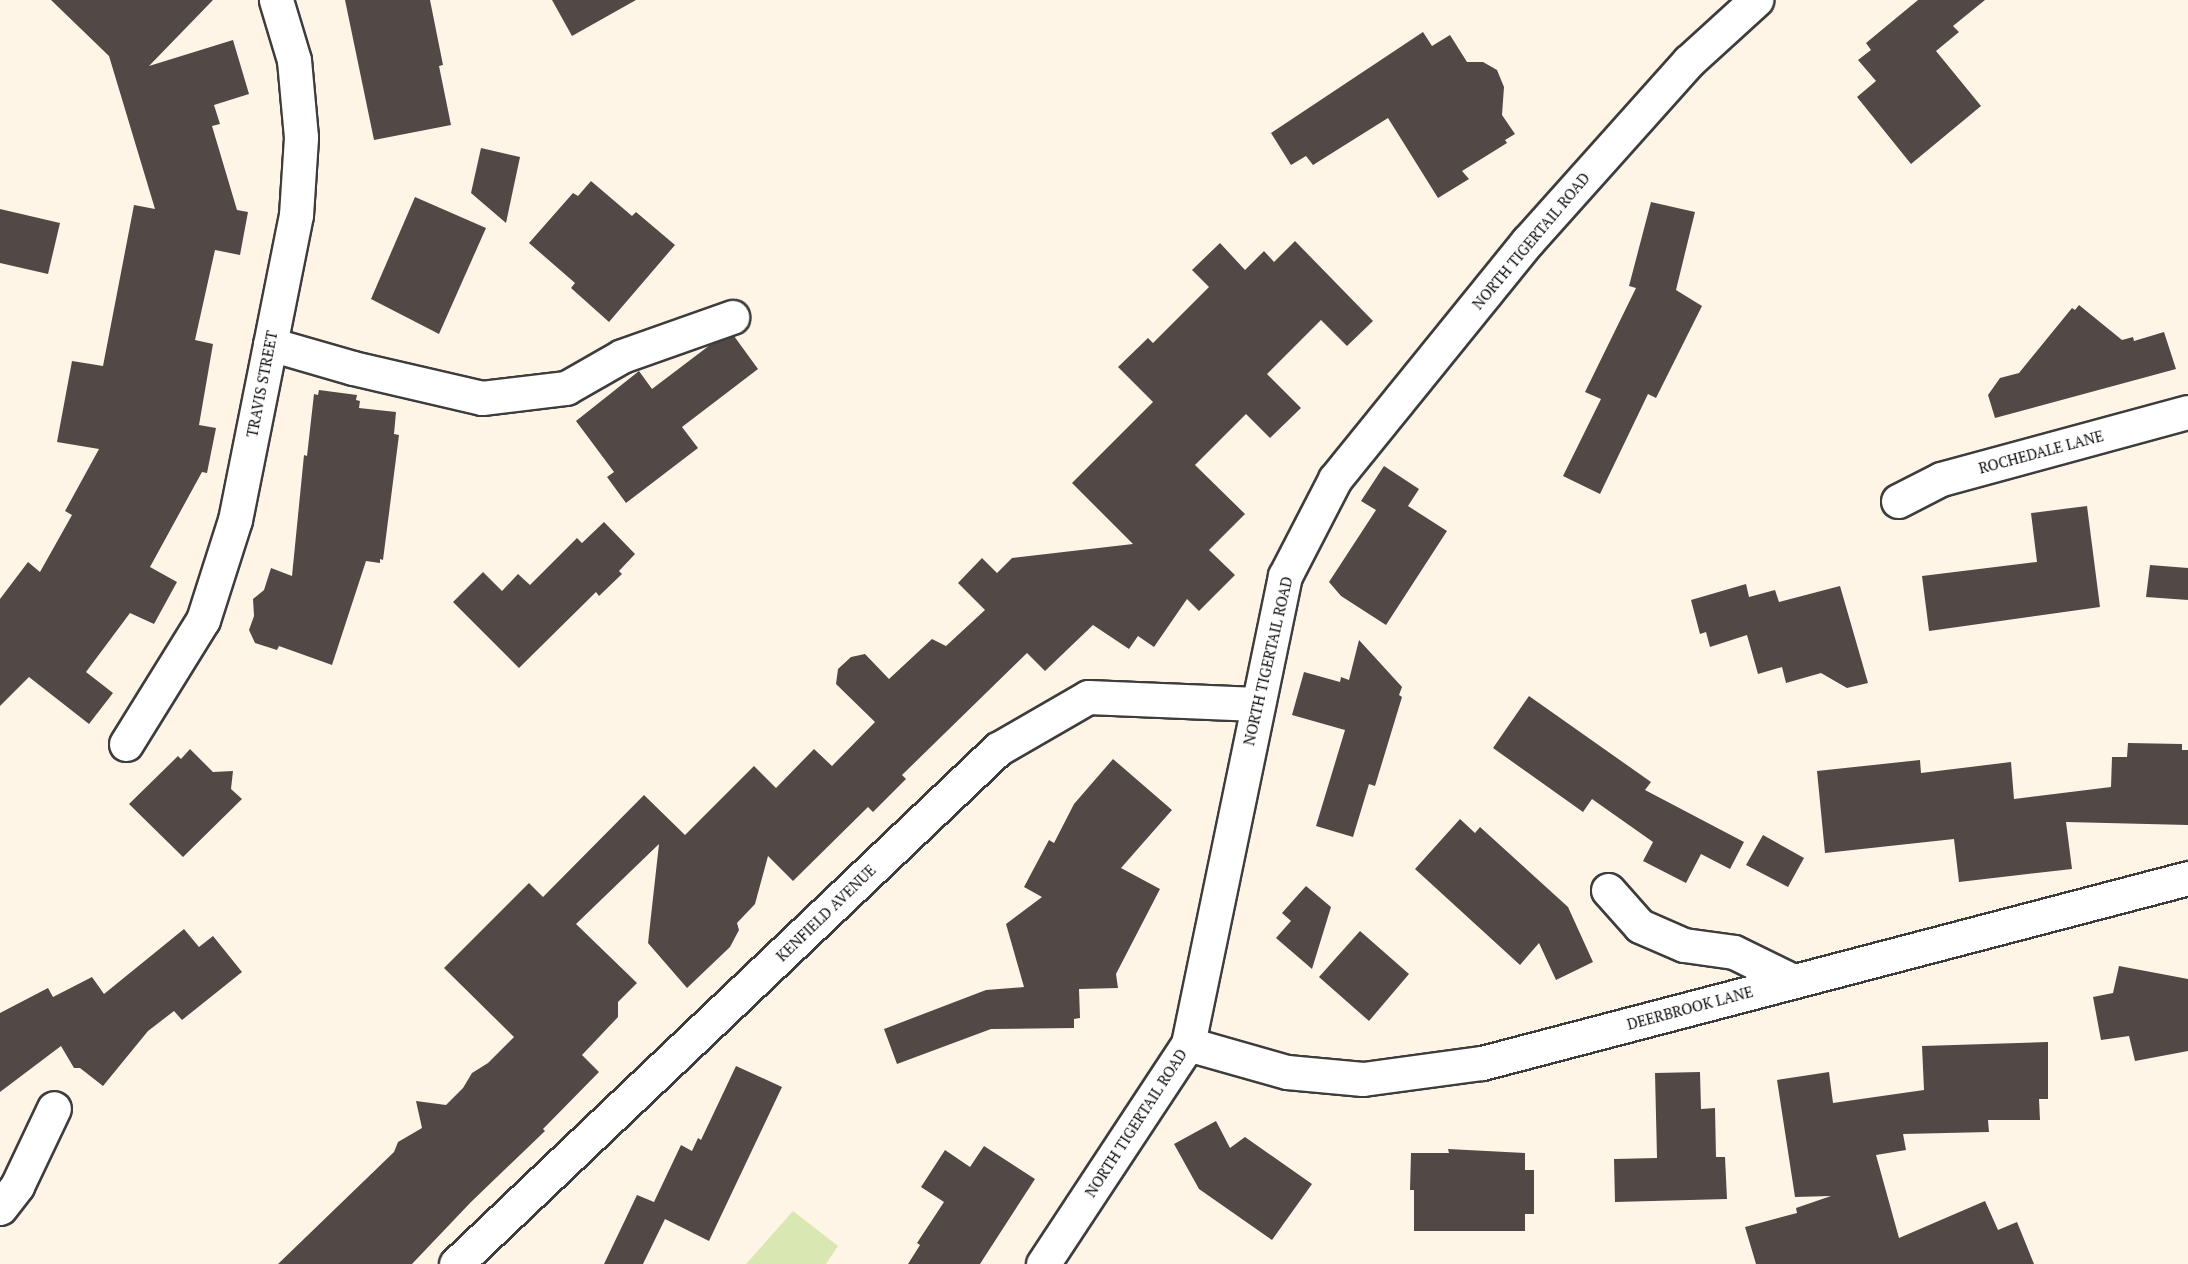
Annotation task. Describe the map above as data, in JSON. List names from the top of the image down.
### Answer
{
  "streets": {
    "street": [
      "NORTH TIGERTAIL ROAD",
      "TRAVIS STREET",
      "ROCHEDALE LANE",
      "KENFIELD AVENUE",
      "DEERBROOK LANE"
    ]
  },
  "crossings": [
    ["NORTH TIGERTAIL ROAD", "KENFIELD AVENUE"],
    ["NORTH TIGERTAIL ROAD", "DEERBROOK LANE"]
  ]
}
